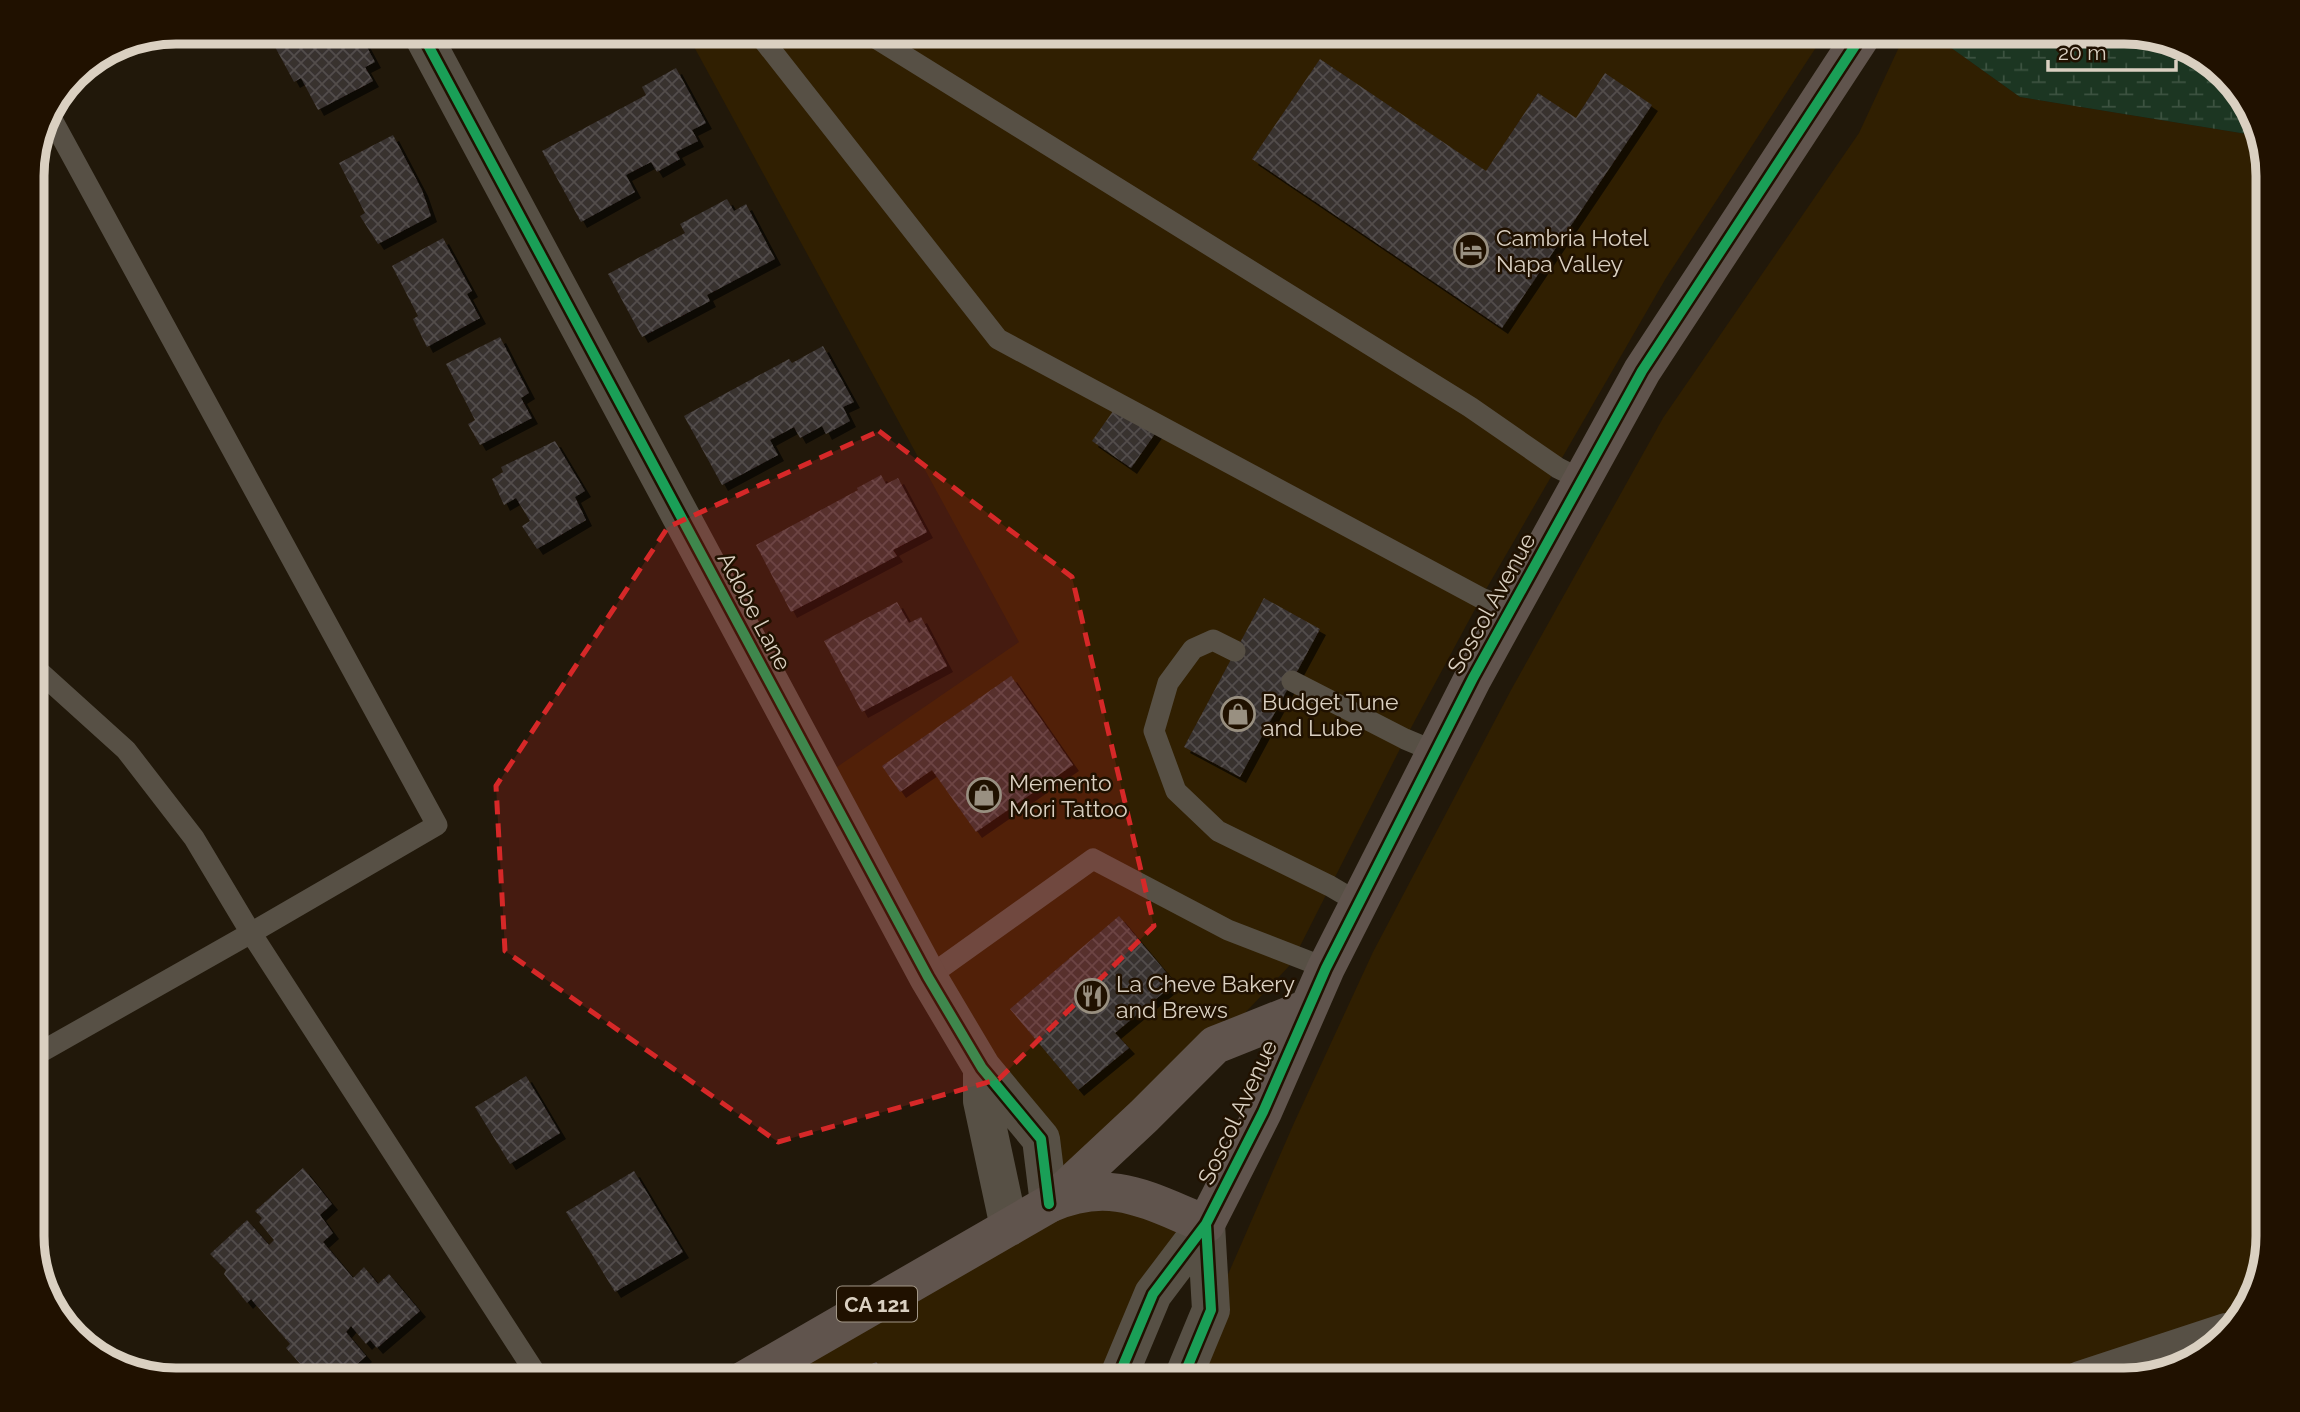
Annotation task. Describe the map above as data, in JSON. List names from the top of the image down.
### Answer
{
  "streets": {
    "main road": ["Soscol Avenue", "CA 121"],
    "street": ["Adobe Lane"]
  },
  "crossings": [
    ["Soscol Avenue", "CA 121"],
    ["Adobe Lane", "CA 121"]
  ],
  "places": {
    "hotel": ["Cambria Hotel Napa Valley"],
    "shop": ["Budget Tune and Lube", "Memento Mori Tattoo"],
    "restaurant": ["La Cheve Bakery and Brews"]
  },
  "scale_bar": "20 m"
}
